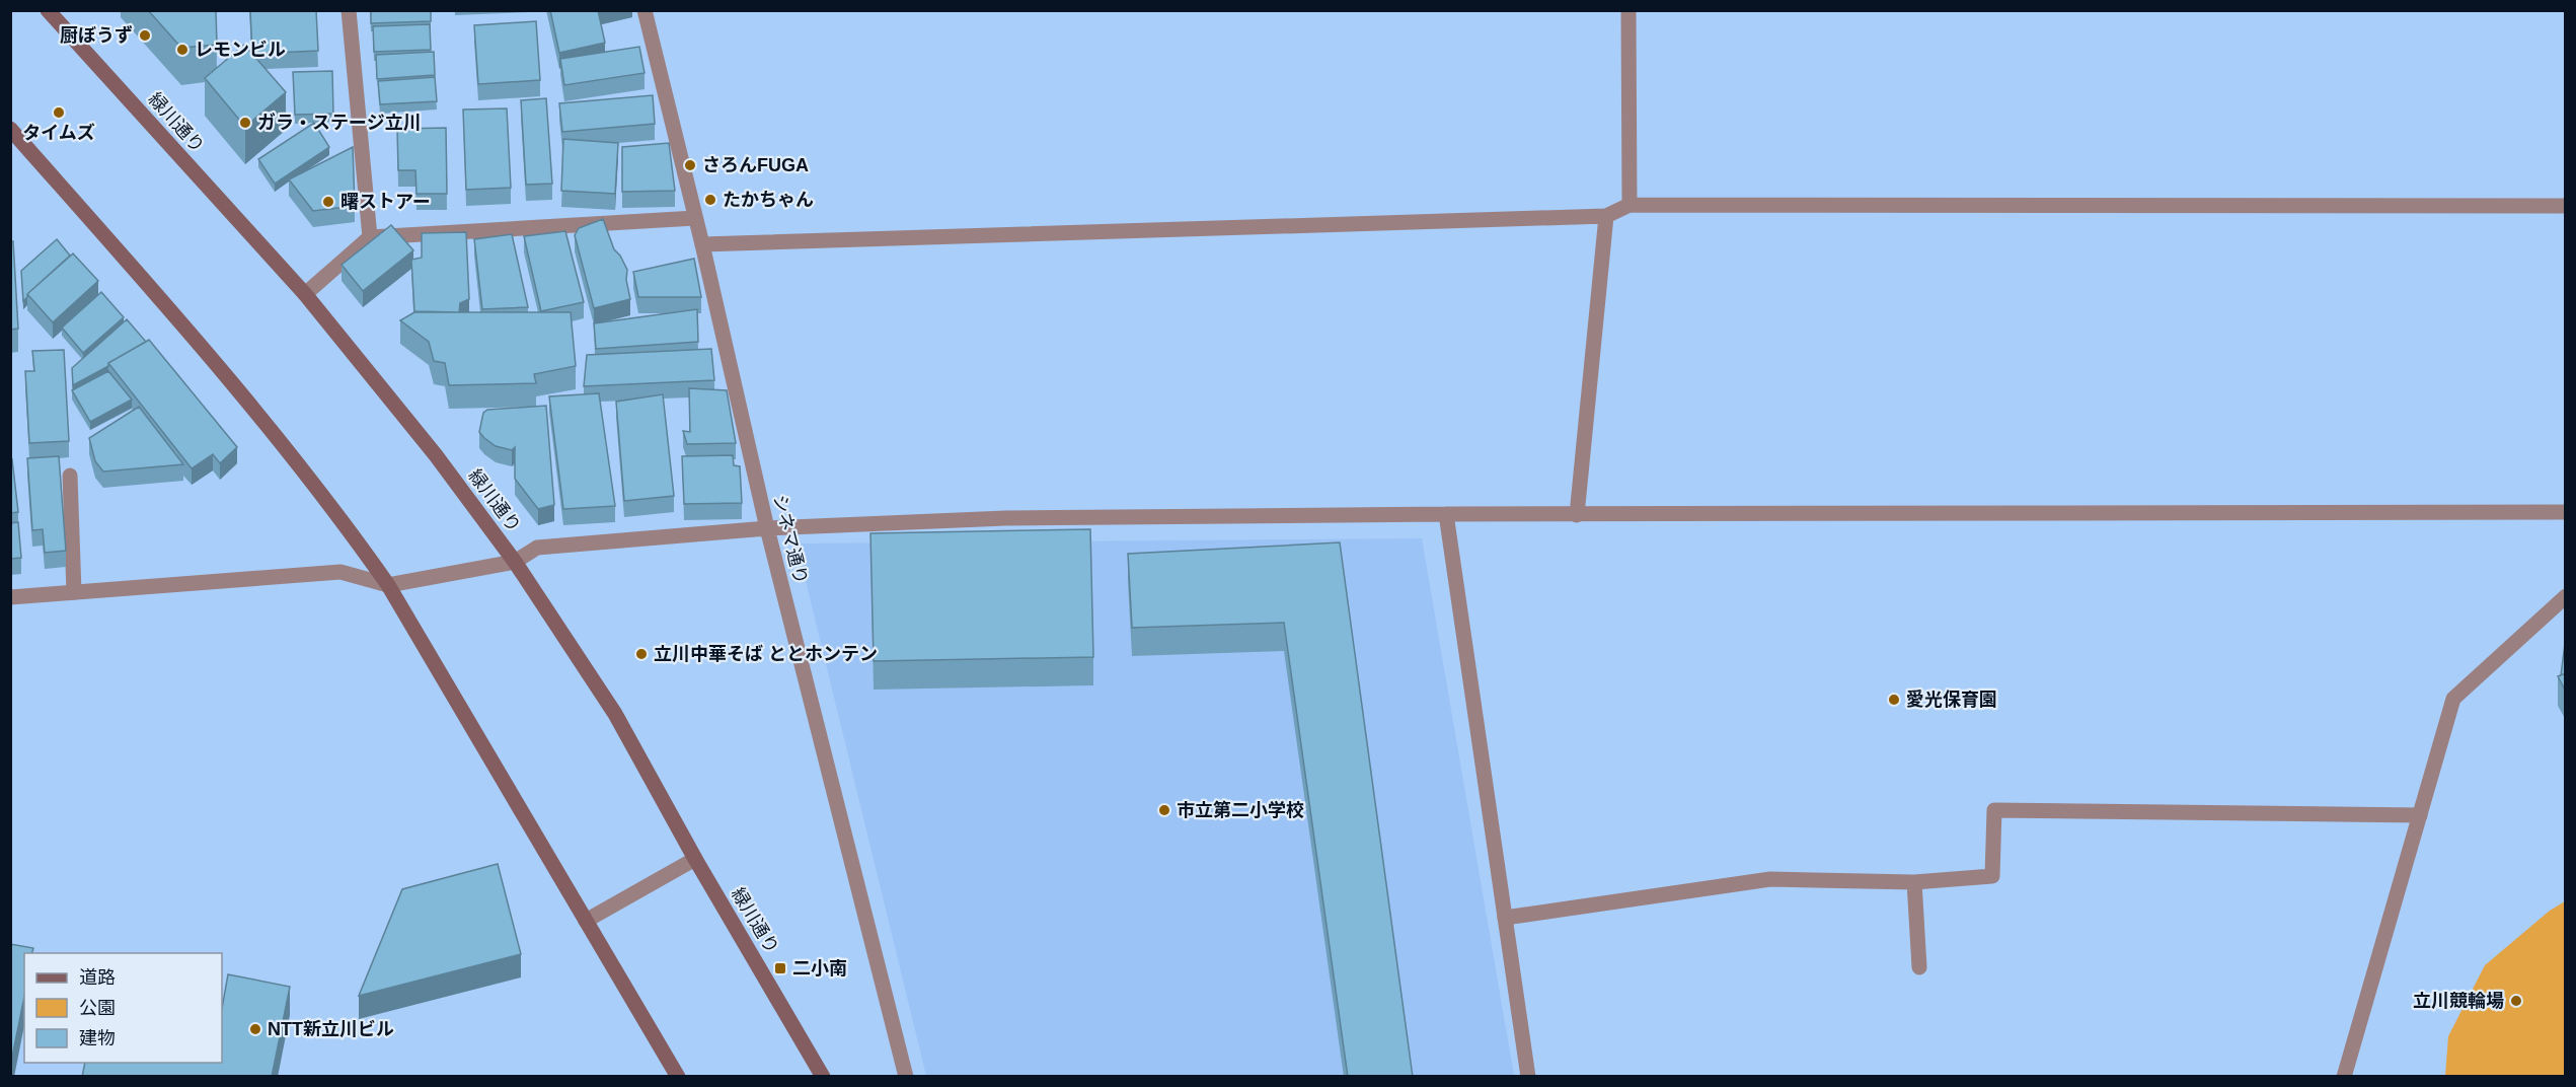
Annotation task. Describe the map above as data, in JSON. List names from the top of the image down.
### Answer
{
  "streets": {
    "street": ["緑川通り", "シネマ通り"]
  },
  "places": {
    "other": [
      "厨ぼうず",
      "レモンビル",
      "タイムズ",
      "ガラ・ステージ立川",
      "さろんFUGA",
      "たかちゃん",
      "曙ストアー",
      "立川中華そば ととホンテン",
      "愛光保育園",
      "市立第二小学校",
      "立川競輪場",
      "NTT新立川ビル"
    ],
    "transit": ["二小南"]
  },
  "legend": ["道路", "公園", "建物"]
}
